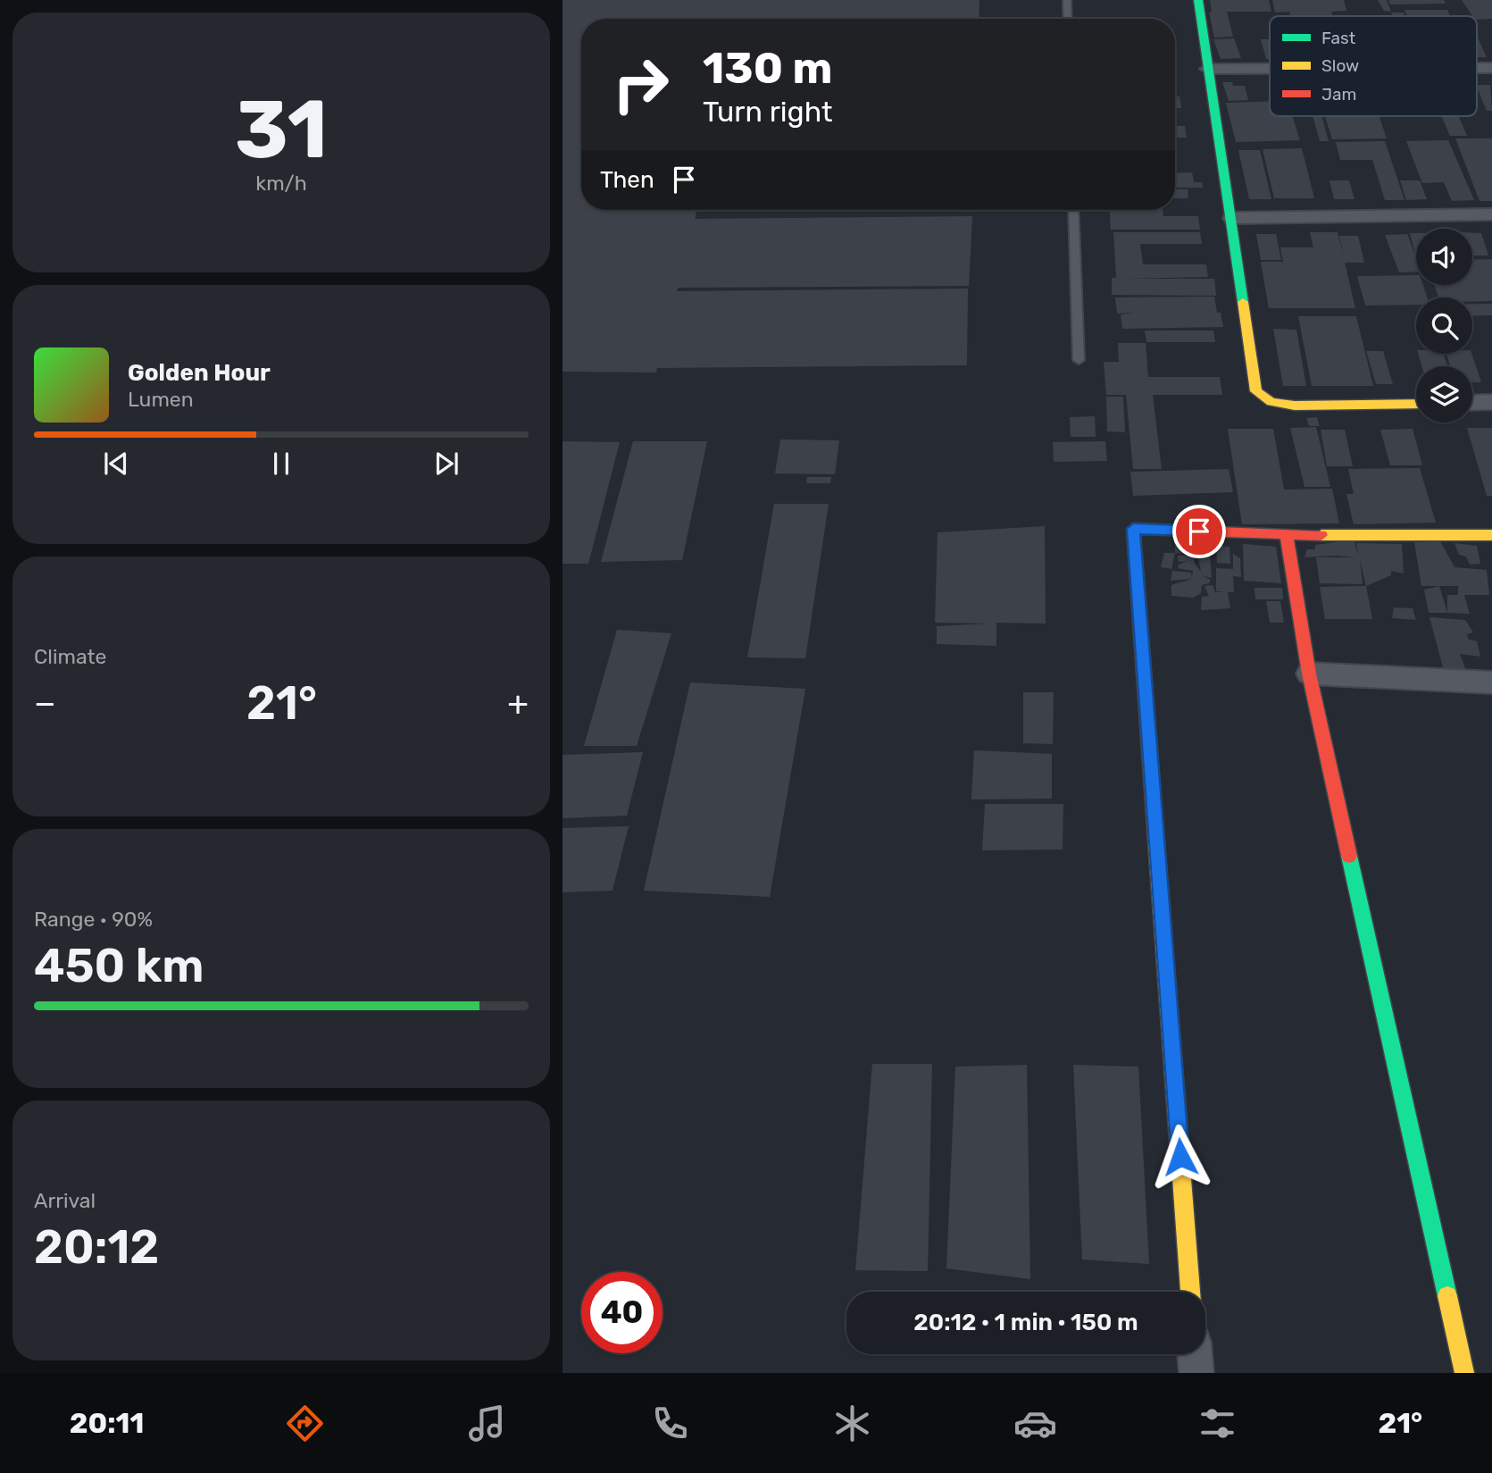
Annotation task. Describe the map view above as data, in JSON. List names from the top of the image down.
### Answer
{
  "legend": ["Fast", "Slow", "Jam"],
  "page": {
    "tile": [
      ["31", "km/h"],
      "Climate",
      ["Range · 90%", "450 km"],
      ["Arrival", "20:12"]
    ],
    "turn": ["130 m", "Turn right"],
    "then": "Then",
    "song": ["Golden Hour", "Lumen"],
    "heat": ["−", "21°", "+"],
    "limit": "40",
    "trip": "20:12 · 1 min · 150 m",
    "tabs": ["20:11", "21°"]
  }
}
